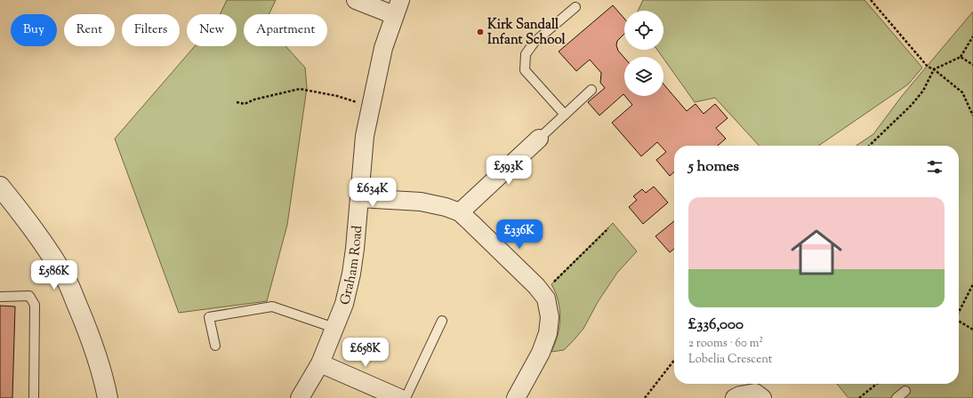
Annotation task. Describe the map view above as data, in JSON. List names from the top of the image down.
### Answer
{
  "streets": {
    "street": ["Graham Road"]
  },
  "places": ["Kirk Sandall Infant School"],
  "page": {
    "chip": [
      "Buy",
      "Rent",
      "Filters",
      "New",
      "Apartment"
    ],
    "heading": "5 homes",
    "price": [
      "£593K",
      "£634K",
      "£336K",
      "£586K",
      "£658K"
    ],
    "list": [
      {
        "name": "£336,000",
        "note": "2 rooms · 60 m² · Lobelia Crescent"
      }
    ]
  }
}
